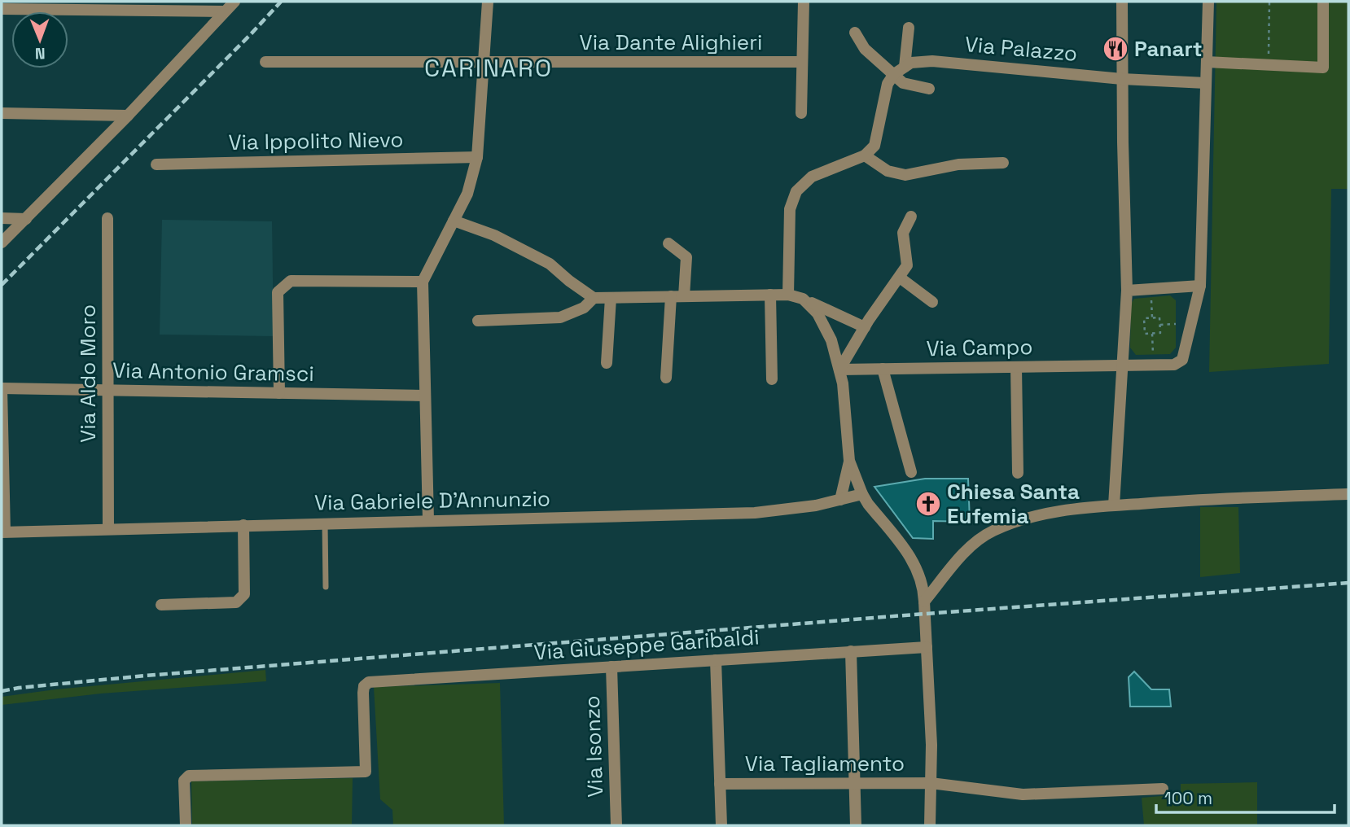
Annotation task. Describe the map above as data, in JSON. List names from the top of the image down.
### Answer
{
  "streets": {
    "street": [
      "Via Dante Alighieri",
      "Via Palazzo",
      "Via Ippolito Nievo",
      "Via Campo",
      "Via Antonio Gramsci",
      "Via Aldo Moro",
      "Via Gabriele D'Annunzio",
      "Via Giuseppe Garibaldi",
      "Via Isonzo",
      "Via Tagliamento"
    ]
  },
  "crossings": [
    ["Via Antonio Gramsci", "Via Aldo Moro"],
    ["Via Aldo Moro", "Via Gabriele D'Annunzio"],
    ["Via Giuseppe Garibaldi", "Via Isonzo"]
  ],
  "districts": ["CARINARO"],
  "places": {
    "restaurant": ["Panart"],
    "church": ["Chiesa Santa Eufemia"]
  },
  "scale_bar": "100 m",
  "north": "bottom"
}
